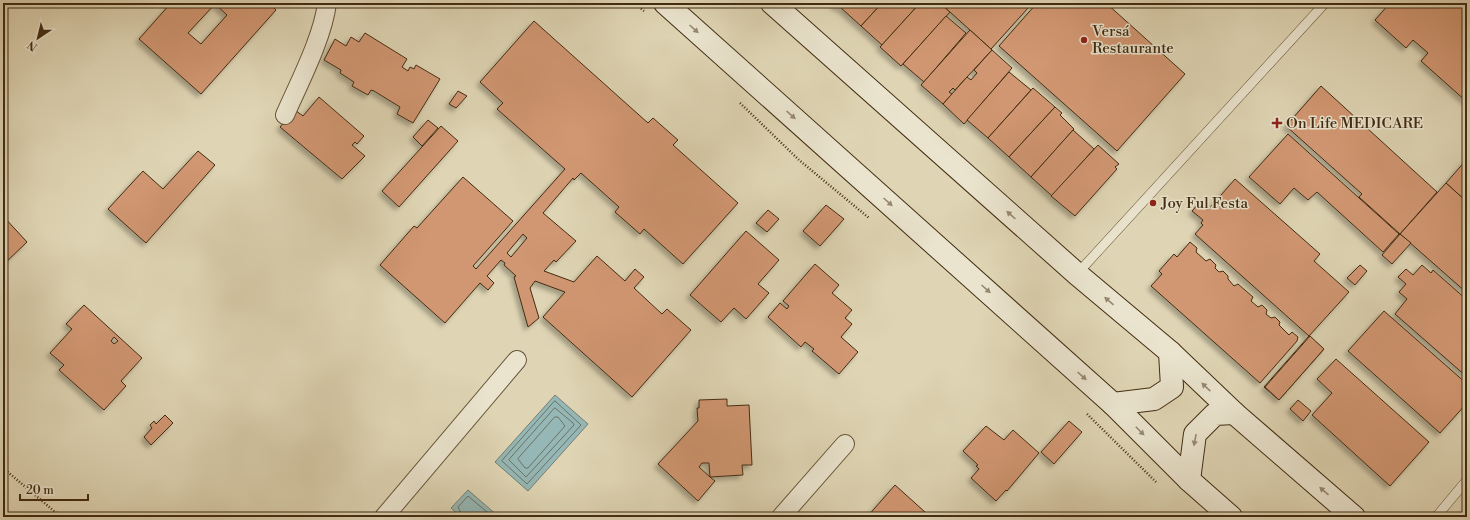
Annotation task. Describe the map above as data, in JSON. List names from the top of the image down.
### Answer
{
  "places": {
    "other": ["Versá Restaurante", "Joy Ful Festa"],
    "health": ["On Life MEDICARE"]
  },
  "scale_bar": "20 m",
  "north": "bottom left"
}
